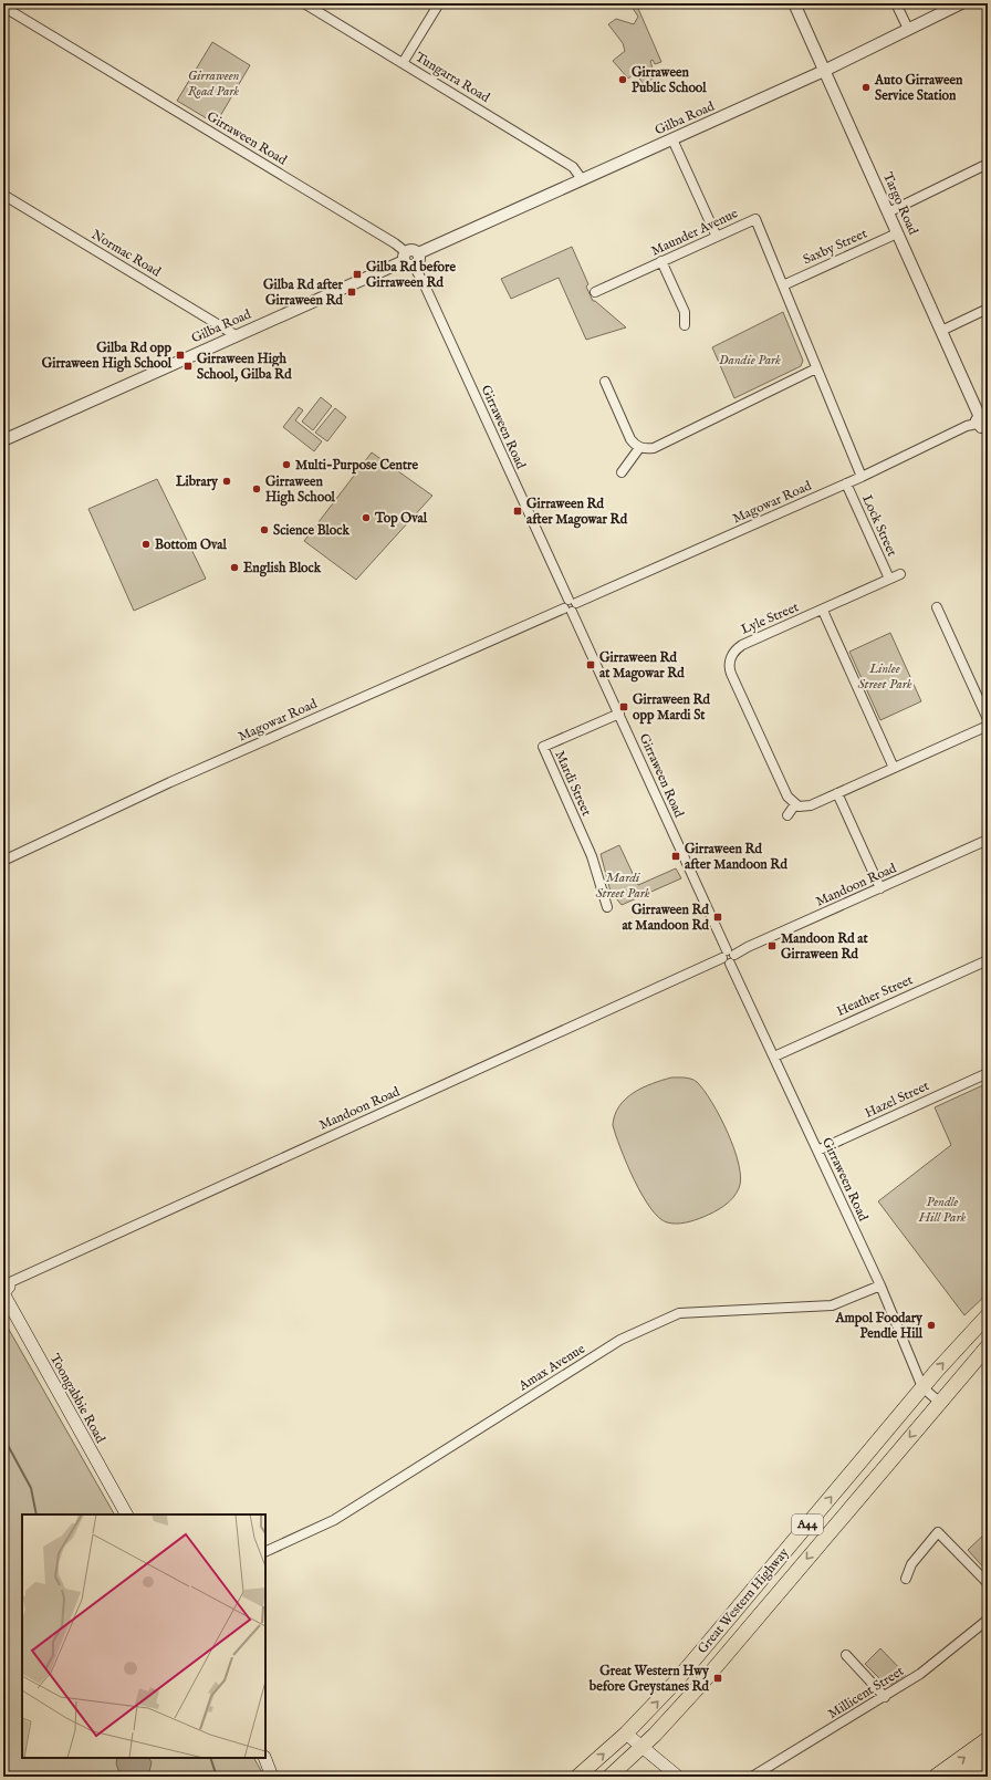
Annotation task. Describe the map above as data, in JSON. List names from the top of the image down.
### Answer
{
  "streets": {
    "highway": ["A44", "Great Western Highway"],
    "main road": ["Toongabbie Road"],
    "street": [
      "Tungarra Road",
      "Gilba Road",
      "Girraween Road",
      "Targo Road",
      "Maunder Avenue",
      "Saxby Street",
      "Normac Road",
      "Magowar Road",
      "Lock Street",
      "Lyle Street",
      "Mardi Street",
      "Mandoon Road",
      "Heather Street",
      "Hazel Street",
      "Amax Avenue",
      "Millicent Street"
    ]
  },
  "crossings": [
    ["Tungarra Road", "Gilba Road"],
    ["Gilba Road", "Girraween Road"],
    ["Gilba Road", "Targo Road"],
    ["Gilba Road", "Normac Road"],
    ["Girraween Road", "Magowar Road"],
    ["Girraween Road", "Mardi Street"],
    ["Girraween Road", "Mandoon Road"],
    ["Girraween Road", "Heather Street"],
    ["Girraween Road", "Hazel Street"],
    ["Girraween Road", "Amax Avenue"],
    ["Girraween Road", "Great Western Highway"],
    ["Targo Road", "Saxby Street"],
    ["Targo Road", "Magowar Road"],
    ["Maunder Avenue", "Saxby Street"],
    ["Maunder Avenue", "Magowar Road"],
    ["Magowar Road", "Lock Street"],
    ["Lock Street", "Lyle Street"],
    ["Mandoon Road", "Toongabbie Road"]
  ],
  "parks": [
    "Girraween Road Park",
    "Dandie Park",
    "Linlee Street Park",
    "Mardi Street Park",
    "Pendle Hill Park"
  ],
  "places": {
    "other": [
      "Girraween Public School",
      "Auto Girraween Service Station",
      "Multi-Purpose Centre",
      "Library",
      "Girraween High School",
      "Top Oval",
      "Science Block",
      "Bottom Oval",
      "English Block",
      "Ampol Foodary Pendle Hill"
    ],
    "transit": [
      "Gilba Rd before Girraween Rd",
      "Gilba Rd after Girraween Rd",
      "Gilba Rd opp Girraween High School",
      "Girraween High School, Gilba Rd",
      "Girraween Rd after Magowar Rd",
      "Girraween Rd at Magowar Rd",
      "Girraween Rd opp Mardi St",
      "Girraween Rd after Mandoon Rd",
      "Girraween Rd at Mandoon Rd",
      "Mandoon Rd at Girraween Rd",
      "Great Western Hwy before Greystanes Rd"
    ]
  }
}
